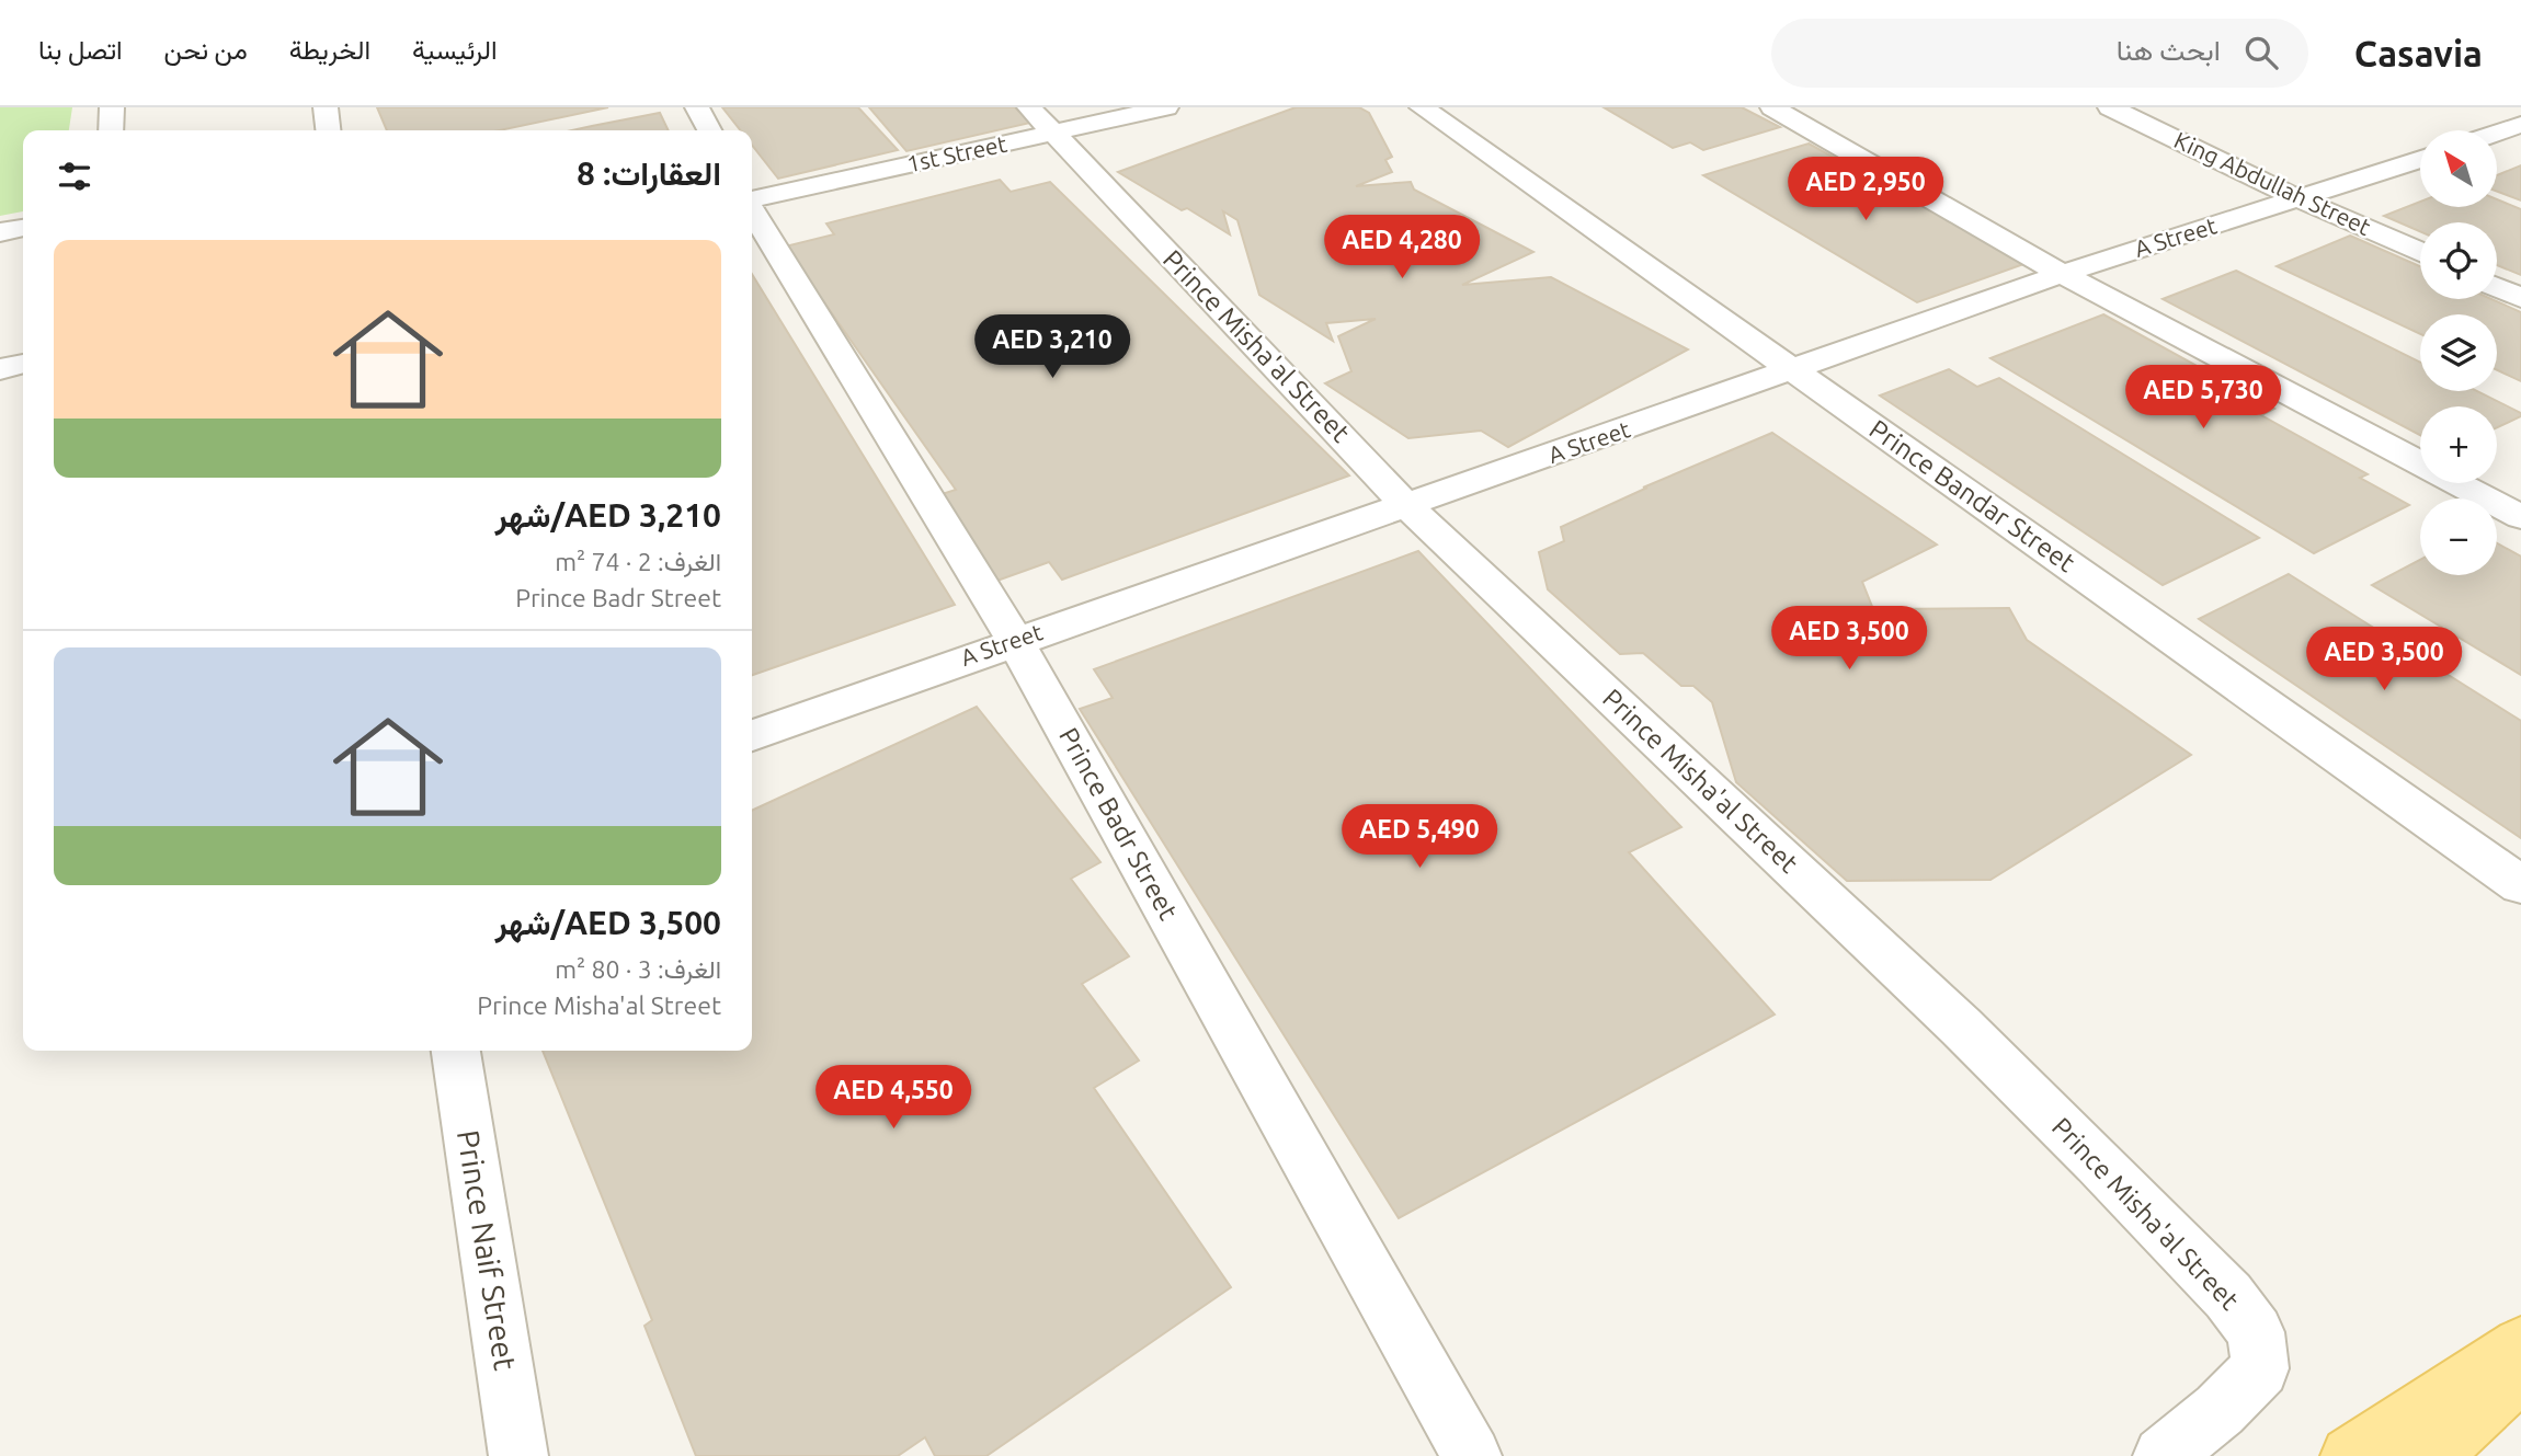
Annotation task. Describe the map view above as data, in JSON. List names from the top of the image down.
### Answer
{
  "streets": {
    "street": [
      "1st Street",
      "King Abdullah Street",
      "A Street",
      "Prince Misha'al Street",
      "Prince Bandar Street",
      "Prince Badr Street",
      "Prince Naif Street"
    ]
  },
  "crossings": [
    ["1st Street", "Prince Misha'al Street"],
    ["King Abdullah Street", "A Street"],
    ["A Street", "Prince Misha'al Street"],
    ["A Street", "Prince Bandar Street"],
    ["A Street", "Prince Badr Street"]
  ],
  "north": "top left",
  "page": {
    "header": "Casavia",
    "search": "ابحث هنا",
    "nav": [
      "الرئيسية",
      "الخريطة",
      "من نحن",
      "اتصل بنا"
    ],
    "map_buttons": ["+", "−"],
    "heading": "العقارات: 8",
    "price": [
      "AED 2,950",
      "AED 4,280",
      "AED 3,210",
      "AED 5,730",
      "AED 3,500",
      "AED 3,500",
      "AED 5,490",
      "AED 4,550"
    ],
    "list": [
      {
        "name": "AED 3,210/شهر",
        "note": "الغرف: 2 · 74 m² · Prince Badr Street"
      },
      {
        "name": "AED 3,500/شهر",
        "note": "الغرف: 3 · 80 m² · Prince Misha'al Street"
      }
    ]
  }
}
